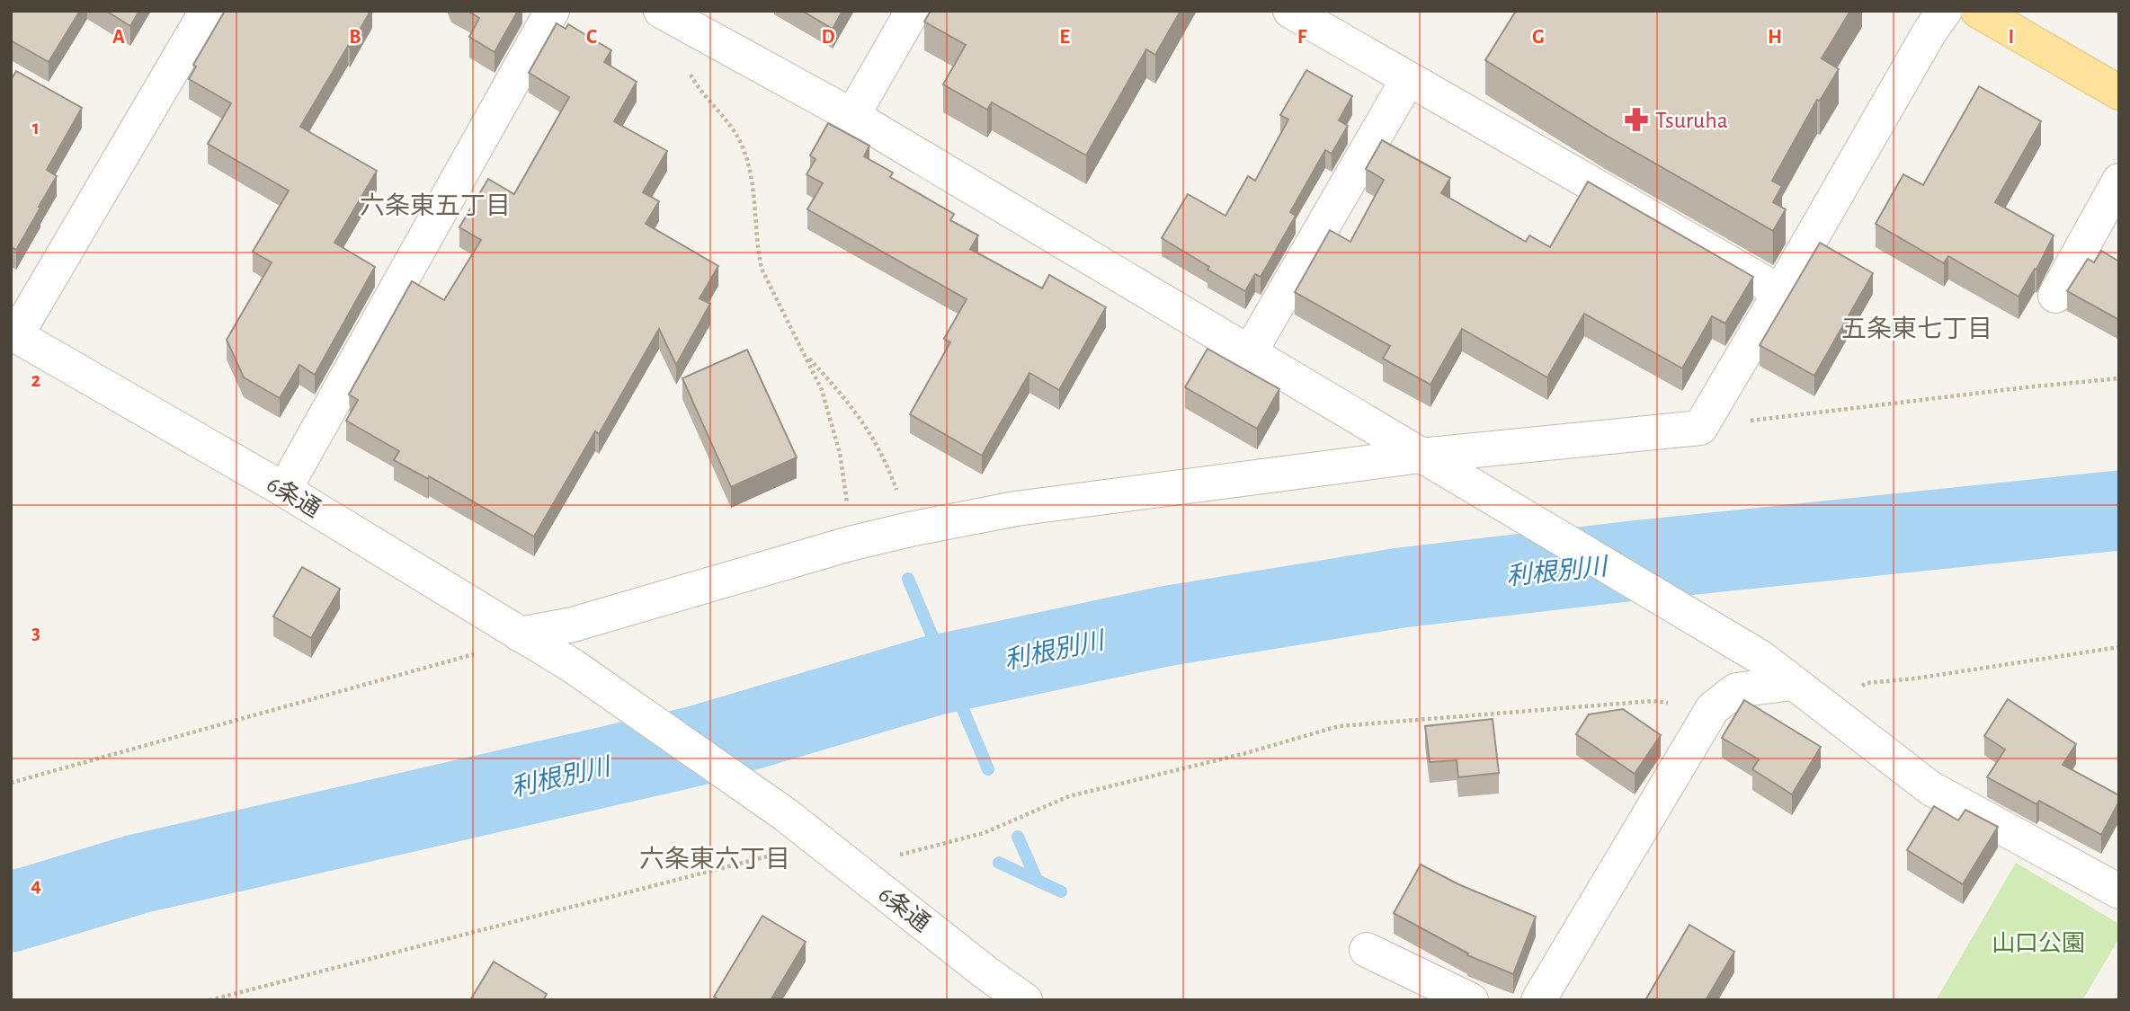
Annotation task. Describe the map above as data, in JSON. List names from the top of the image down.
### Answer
{
  "streets": {
    "street": ["6条通"]
  },
  "districts": ["六条東五丁目", "五条東七丁目", "六条東六丁目"],
  "water": ["利根別川"],
  "parks": ["山口公園"],
  "places": {
    "pharmacy": ["Tsuruha"]
  },
  "grid": {
    "columns": [
      "A",
      "B",
      "C",
      "D",
      "E",
      "F",
      "G",
      "H",
      "I"
    ],
    "rows": [
      "1",
      "2",
      "3",
      "4"
    ]
  }
}
